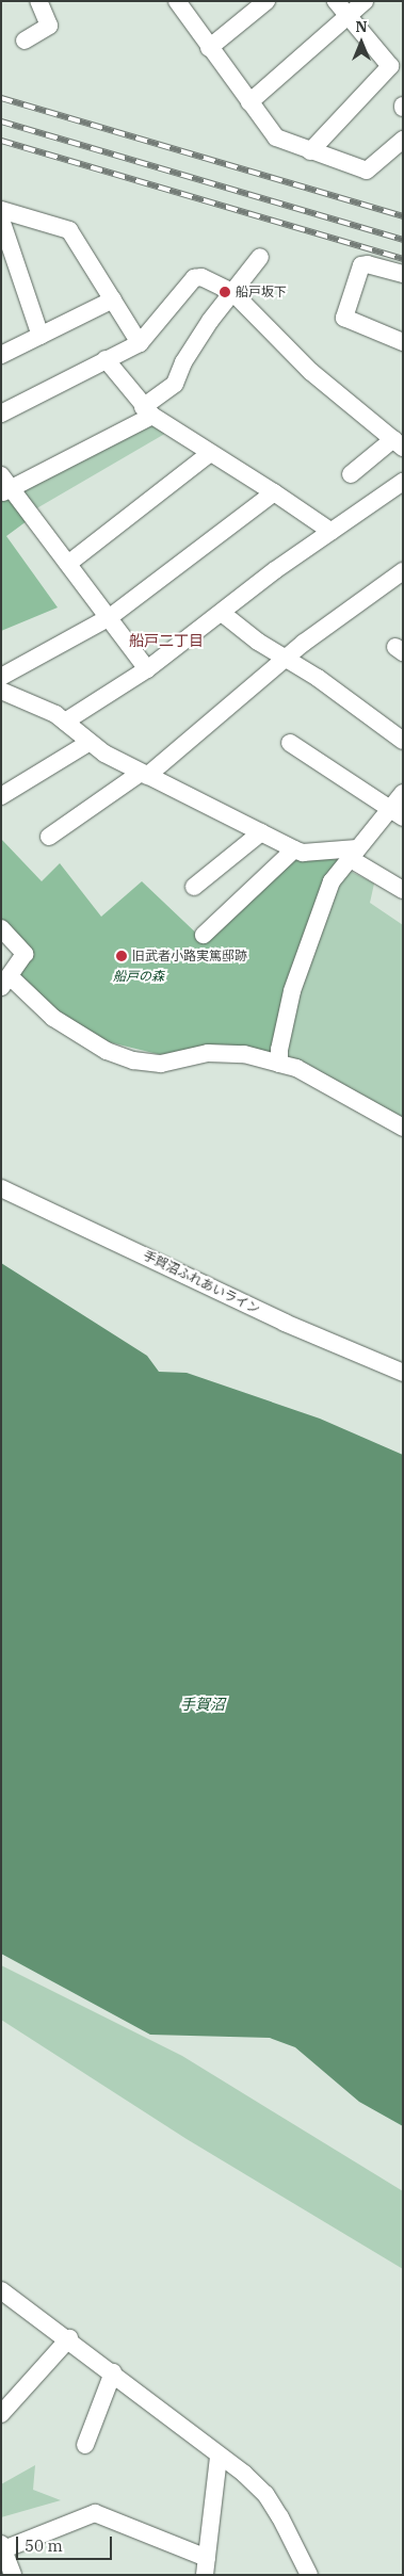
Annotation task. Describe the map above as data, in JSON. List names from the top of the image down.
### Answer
{
  "streets": {
    "street": ["手賀沼ふれあいライン"]
  },
  "districts": ["船戸二丁目"],
  "water": ["手賀沼"],
  "parks": ["船戸の森"],
  "places": ["船戸坂下", "旧武者小路実篤邸跡"],
  "scale_bar": "50 m",
  "north": "top"
}
